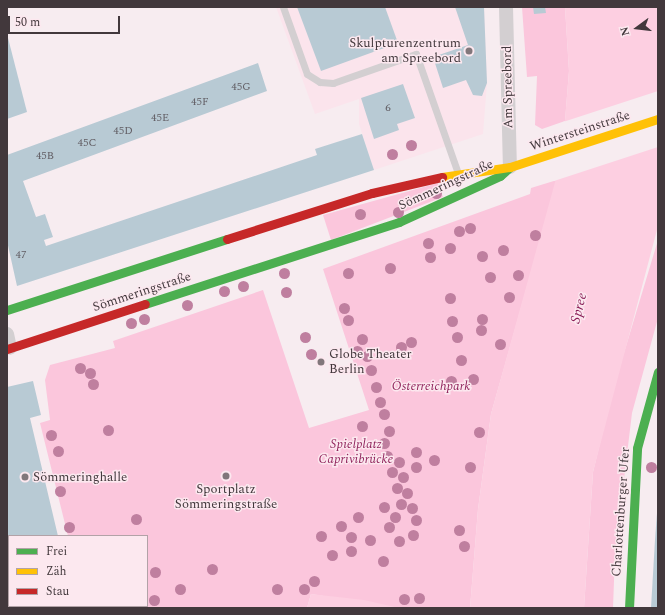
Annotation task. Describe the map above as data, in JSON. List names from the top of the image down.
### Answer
{
  "streets": {
    "street": [
      "Am Spreebord",
      "Wintersteinstraße",
      "Sömmeringstraße",
      "Charlottenburger Ufer"
    ]
  },
  "crossings": [
    ["Am Spreebord", "Wintersteinstraße"],
    ["Am Spreebord", "Sömmeringstraße"],
    ["Wintersteinstraße", "Sömmeringstraße"]
  ],
  "water": ["Spree"],
  "parks": ["Österreichpark", "Spielplatz Caprivibrücke"],
  "places": [
    "Skulpturenzentrum am Spreebord",
    "Globe Theater Berlin",
    "Sportplatz Sömmeringstraße",
    "Sömmeringhalle"
  ],
  "house_numbers": [
    "45G",
    "45F",
    "6",
    "45E",
    "45D",
    "45C",
    "45B",
    "47"
  ],
  "legend": ["Frei", "Zäh", "Stau"],
  "scale_bar": "50 m",
  "north": "left"
}
